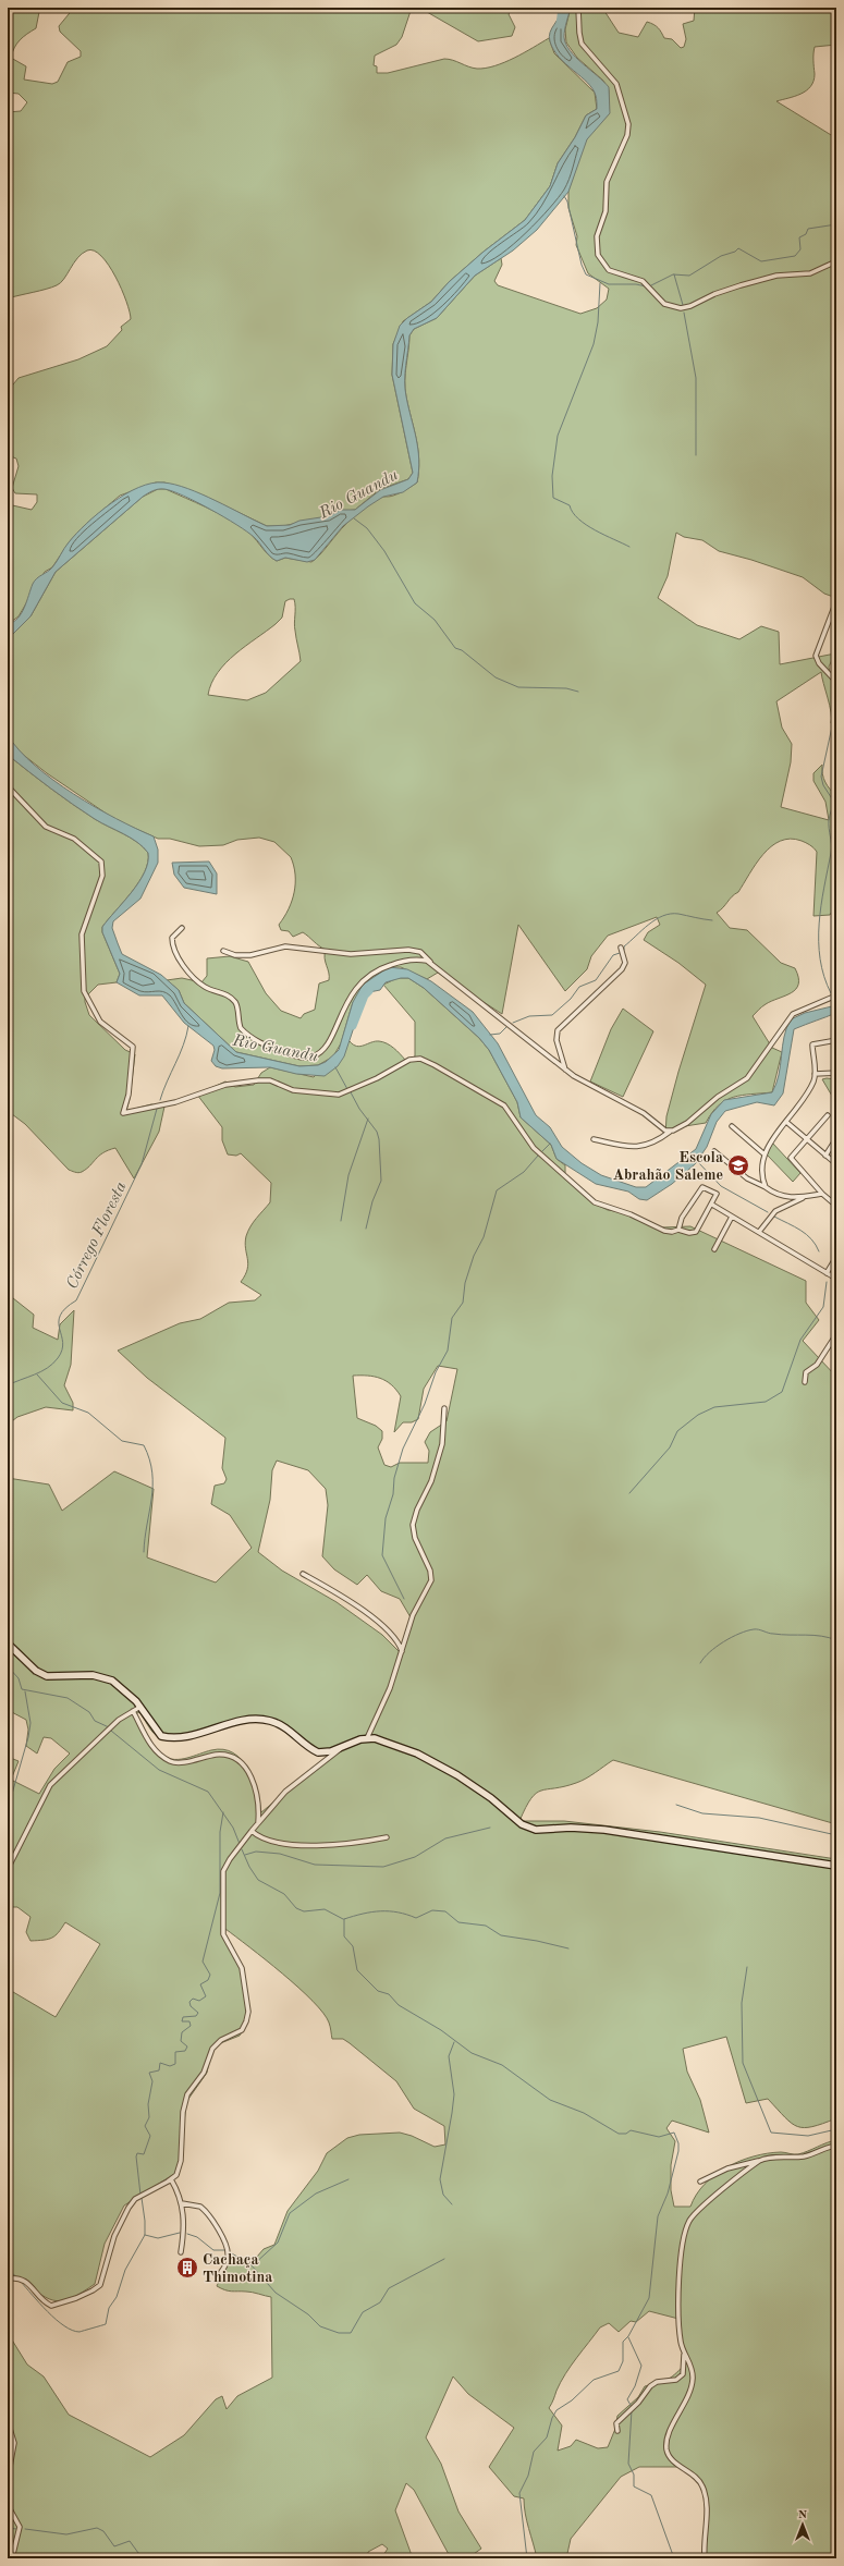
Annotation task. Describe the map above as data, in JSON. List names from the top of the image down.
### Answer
{
  "water": ["Rio Guandu", "Córrego Floresta"],
  "places": {
    "school or university": ["Escola Abrahão Saleme"],
    "building": ["Cachaça Thimotina"]
  },
  "north": "top"
}
